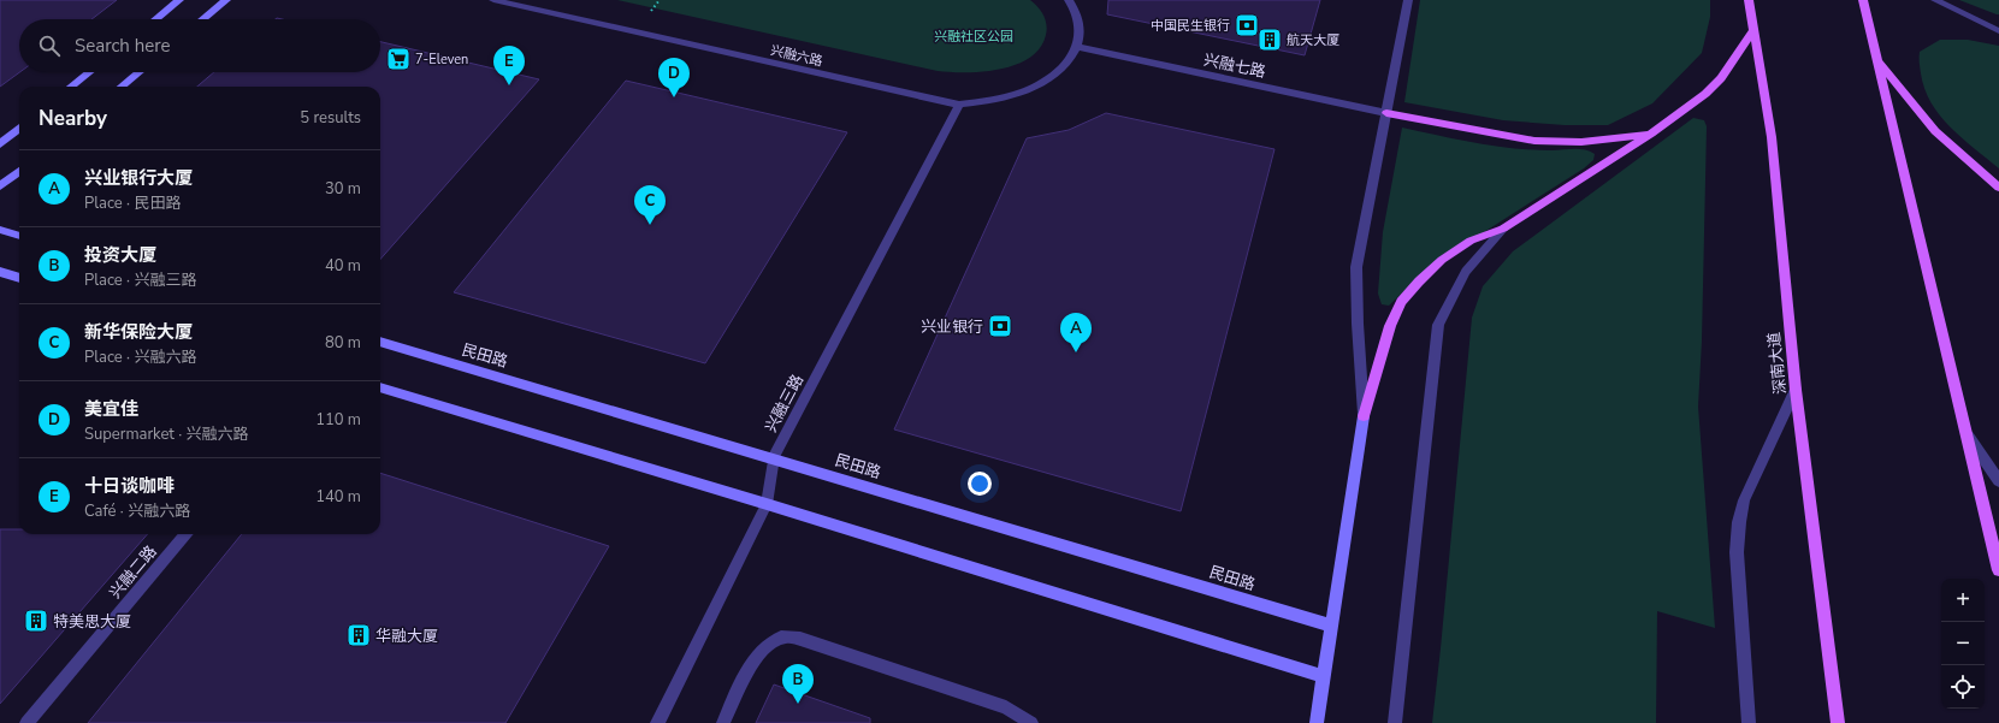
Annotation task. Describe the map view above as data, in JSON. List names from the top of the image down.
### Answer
{
  "streets": {
    "main road": ["深南大道"],
    "street": [
      "兴融六路",
      "兴融七路",
      "民田路",
      "兴融三路",
      "兴融二路"
    ]
  },
  "crossings": [
    ["兴融六路", "兴融七路"],
    ["兴融六路", "兴融三路"],
    ["民田路", "兴融三路"]
  ],
  "parks": ["兴融社区公园"],
  "places": {
    "bank": ["中国民生银行", "兴业银行"],
    "building": ["航天大厦", "特美思大厦", "华融大厦"],
    "supermarket": ["7-Eleven"]
  },
  "page": {
    "search": "Search here",
    "pins": [
      "E",
      "D",
      "C",
      "A",
      "B"
    ],
    "heading": ["Nearby", "5 results"],
    "list": [
      {
        "mark": "A",
        "name": "兴业银行大厦",
        "note": "Place · 民田路",
        "value": "30 m"
      },
      {
        "mark": "B",
        "name": "投资大厦",
        "note": "Place · 兴融三路",
        "value": "40 m"
      },
      {
        "mark": "C",
        "name": "新华保险大厦",
        "note": "Place · 兴融六路",
        "value": "80 m"
      },
      {
        "mark": "D",
        "name": "美宜佳",
        "note": "Supermarket · 兴融六路",
        "value": "110 m"
      },
      {
        "mark": "E",
        "name": "十日谈咖啡",
        "note": "Café · 兴融六路",
        "value": "140 m"
      }
    ],
    "map_buttons": ["+", "−"]
  }
}
